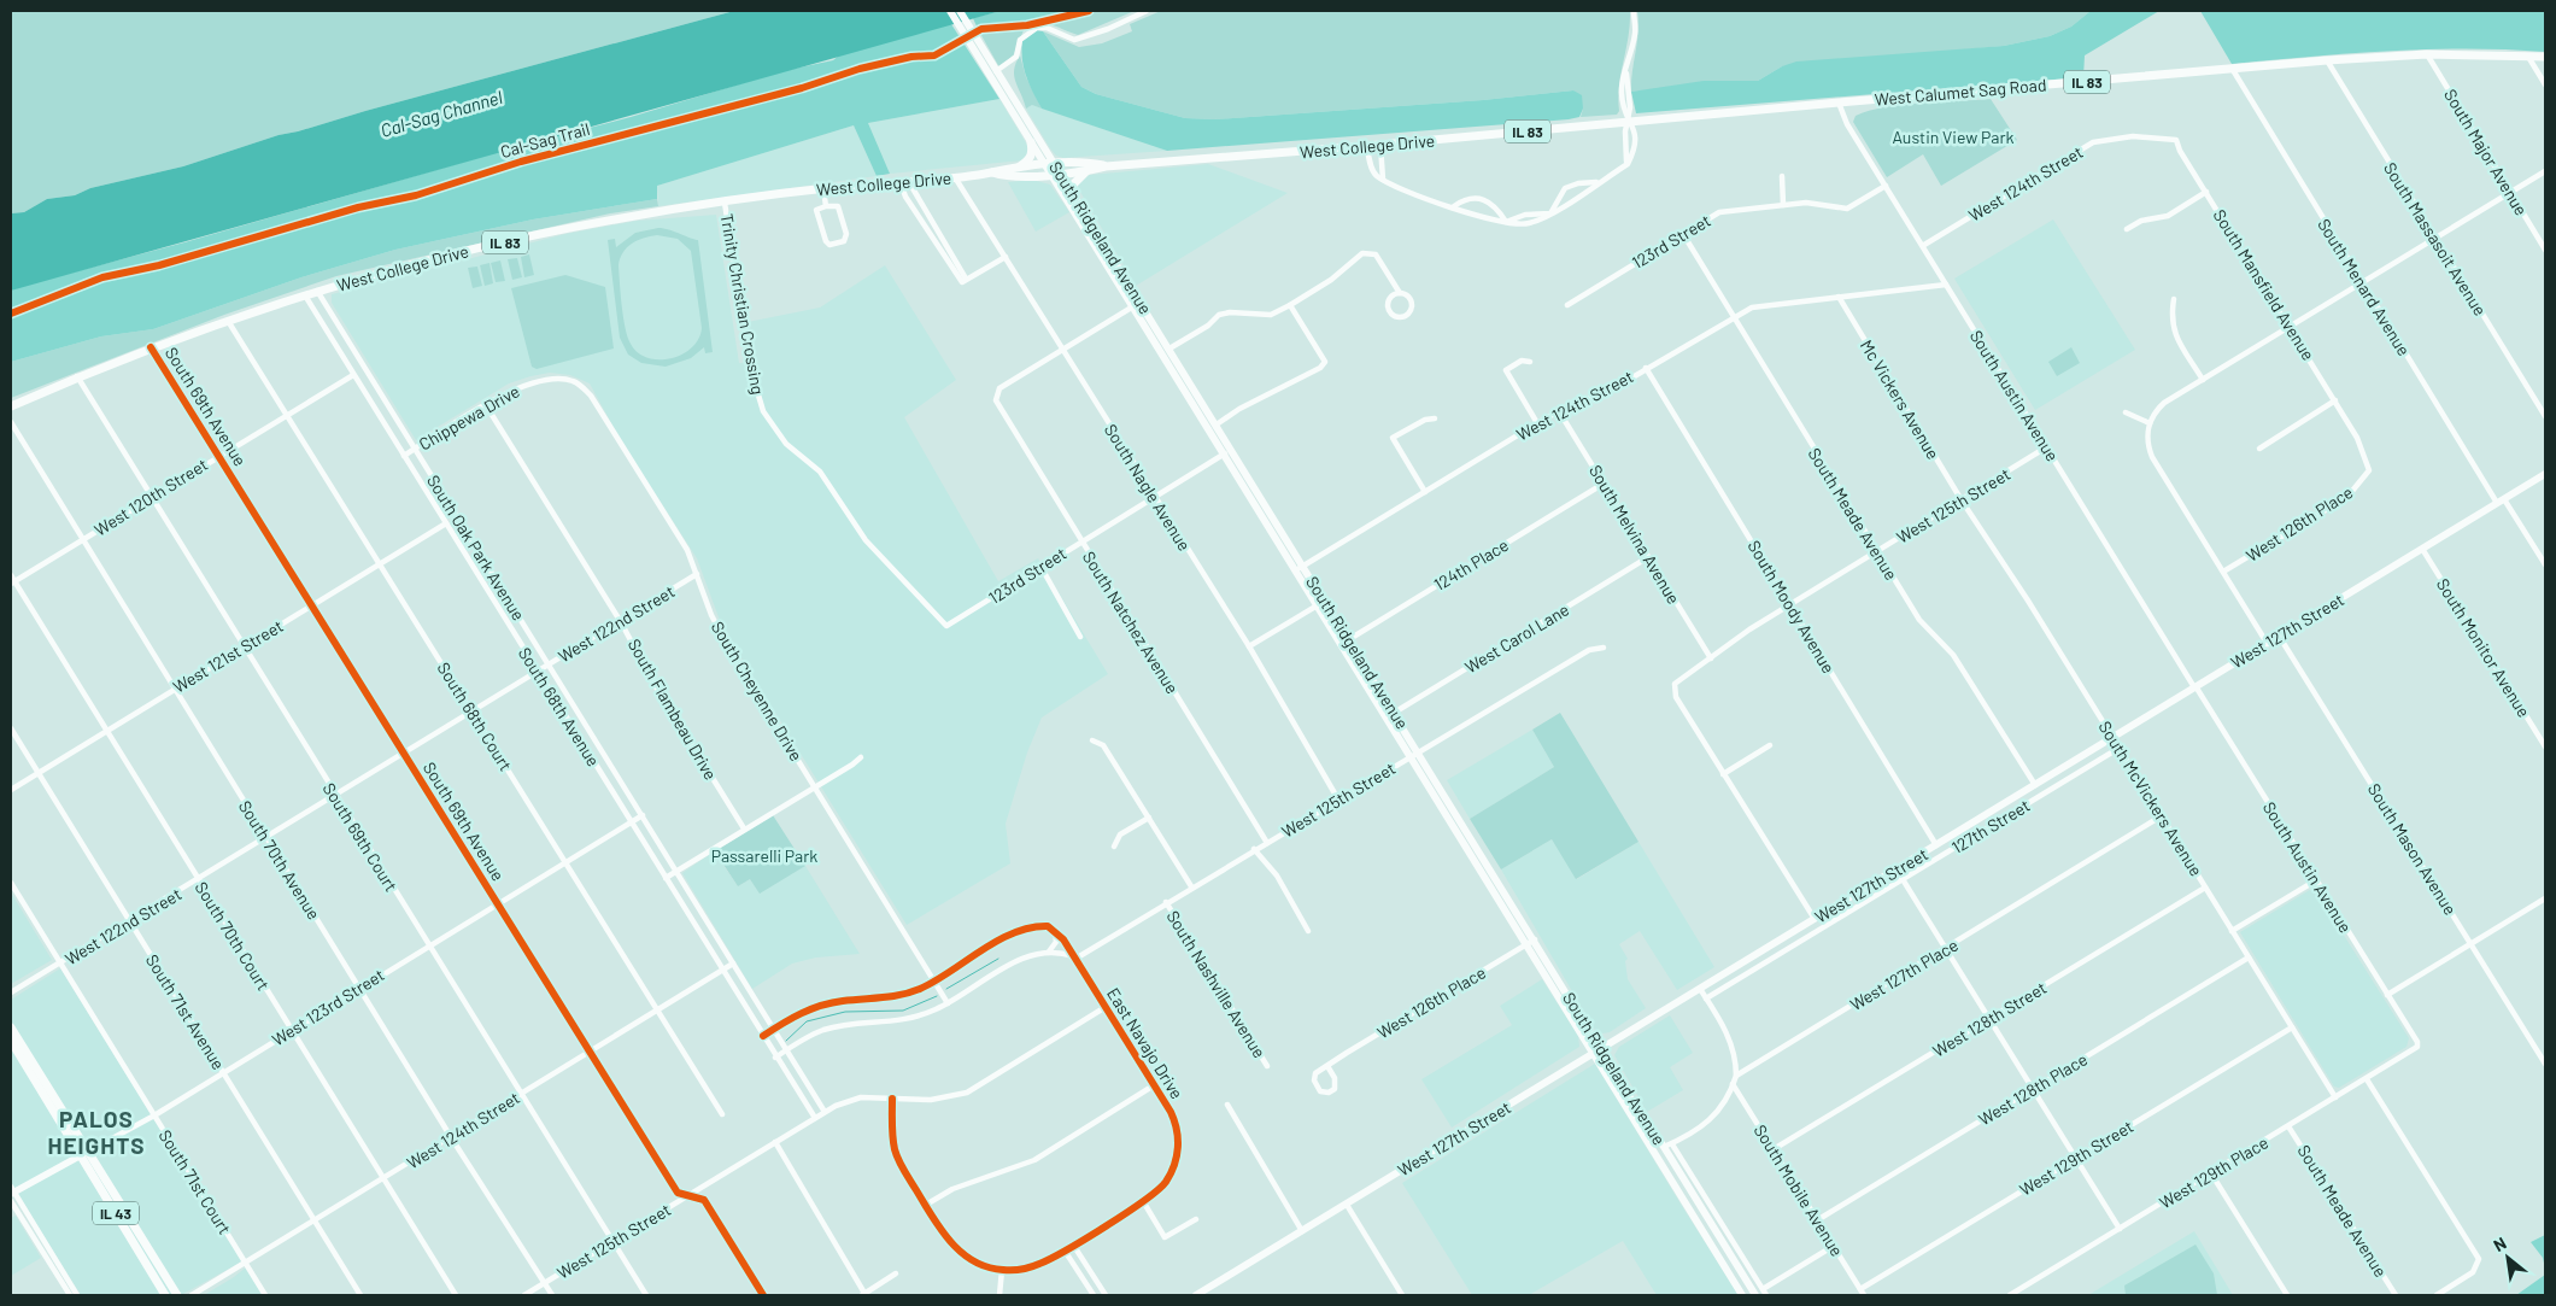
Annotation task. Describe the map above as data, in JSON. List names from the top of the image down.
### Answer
{
  "streets": {
    "main road": [
      "IL 83",
      "West Calumet Sag Road",
      "West College Drive",
      "South Ridgeland Avenue",
      "West 127th Street",
      "IL 43"
    ],
    "street": [
      "South Major Avenue",
      "West 124th Street",
      "South Massasoit Avenue",
      "123rd Street",
      "South Mansfield Avenue",
      "South Menard Avenue",
      "Trinity Christian Crossing",
      "South Austin Avenue",
      "Mc Vickers Avenue",
      "South 69th Avenue",
      "Chippewa Drive",
      "South Nagle Avenue",
      "West 120th Street",
      "West 125th Street",
      "South Meade Avenue",
      "West 126th Place",
      "South Melvina Avenue",
      "South Oak Park Avenue",
      "124th Place",
      "South Moody Avenue",
      "South Natchez Avenue",
      "West 122nd Street",
      "West Carol Lane",
      "South Monitor Avenue",
      "West 121st Street",
      "South Cheyenne Drive",
      "South 68th Avenue",
      "South Flambeau Drive",
      "South 68th Court",
      "South McVickers Avenue",
      "127th Street",
      "South 69th Court",
      "South Mason Avenue",
      "South 70th Avenue",
      "South 70th Court",
      "West 127th Place",
      "South Nashville Avenue",
      "West 123rd Street",
      "South 71st Avenue",
      "West 128th Street",
      "East Navajo Drive",
      "West 128th Place",
      "West 129th Street",
      "West 129th Place",
      "South 71st Court",
      "South Mobile Avenue"
    ],
    "cycle path": ["Cal-Sag Trail"]
  },
  "crossings": [
    ["West Calumet Sag Road", "West College Drive"],
    ["West Calumet Sag Road", "South Major Avenue"],
    ["West Calumet Sag Road", "South Massasoit Avenue"],
    ["West Calumet Sag Road", "South Menard Avenue"],
    ["West Calumet Sag Road", "South Austin Avenue"],
    ["West College Drive", "South Ridgeland Avenue"],
    ["West College Drive", "Trinity Christian Crossing"],
    ["West College Drive", "South 69th Avenue"],
    ["West College Drive", "South Nagle Avenue"],
    ["West College Drive", "South Oak Park Avenue"],
    ["West College Drive", "South 68th Avenue"],
    ["West College Drive", "South 68th Court"],
    ["West College Drive", "South 69th Court"],
    ["West 124th Street", "South Ridgeland Avenue"],
    ["West 124th Street", "South Mansfield Avenue"],
    ["West 124th Street", "South Austin Avenue"],
    ["West 124th Street", "Mc Vickers Avenue"],
    ["West 124th Street", "South 69th Avenue"],
    ["West 124th Street", "South Meade Avenue"],
    ["West 124th Street", "South Melvina Avenue"],
    ["West 124th Street", "South Oak Park Avenue"],
    ["West 124th Street", "South Moody Avenue"],
    ["West 124th Street", "South 68th Avenue"],
    ["West 124th Street", "South 68th Court"],
    ["West 124th Street", "South 69th Court"],
    ["West 124th Street", "South 70th Avenue"],
    ["West 124th Street", "South 70th Court"],
    ["West 124th Street", "South 71st Avenue"],
    ["West 124th Street", "South 71st Court"],
    ["South Ridgeland Avenue", "123rd Street"],
    ["South Ridgeland Avenue", "West 125th Street"],
    ["South Ridgeland Avenue", "West 126th Place"],
    ["South Ridgeland Avenue", "124th Place"],
    ["South Ridgeland Avenue", "West 127th Street"],
    ["South Ridgeland Avenue", "West Carol Lane"],
    ["123rd Street", "Trinity Christian Crossing"],
    ["123rd Street", "South Austin Avenue"],
    ["123rd Street", "South Nagle Avenue"],
    ["123rd Street", "South Meade Avenue"],
    ["123rd Street", "South Natchez Avenue"],
    ["South Mansfield Avenue", "West 126th Place"],
    ["South Menard Avenue", "West 127th Street"],
    ["South Austin Avenue", "West 125th Street"],
    ["South Austin Avenue", "West 127th Street"],
    ["South Austin Avenue", "West 129th Place"],
    ["Mc Vickers Avenue", "West 125th Street"],
    ["Mc Vickers Avenue", "South McVickers Avenue"],
    ["South 69th Avenue", "West 120th Street"],
    ["South 69th Avenue", "West 125th Street"],
    ["South 69th Avenue", "West 122nd Street"],
    ["South 69th Avenue", "West 121st Street"],
    ["South 69th Avenue", "West 123rd Street"],
    ["Chippewa Drive", "South Oak Park Avenue"],
    ["Chippewa Drive", "South Cheyenne Drive"],
    ["Chippewa Drive", "South 68th Avenue"],
    ["Chippewa Drive", "South Flambeau Drive"],
    ["South Nagle Avenue", "West 125th Street"],
    ["South Nagle Avenue", "South Natchez Avenue"],
    ["West 120th Street", "South 68th Avenue"],
    ["West 120th Street", "South 68th Court"],
    ["West 120th Street", "South 69th Court"],
    ["West 120th Street", "South 70th Avenue"],
    ["West 120th Street", "South 70th Court"],
    ["West 125th Street", "South Meade Avenue"],
    ["West 125th Street", "South Melvina Avenue"],
    ["West 125th Street", "South Oak Park Avenue"],
    ["West 125th Street", "South Moody Avenue"],
    ["West 125th Street", "South Natchez Avenue"],
    ["West 125th Street", "South 68th Avenue"],
    ["West 125th Street", "South McVickers Avenue"],
    ["West 125th Street", "South 69th Court"],
    ["West 125th Street", "South 70th Avenue"],
    ["West 125th Street", "South Nashville Avenue"],
    ["West 125th Street", "East Navajo Drive"],
    ["South Meade Avenue", "West 127th Street"],
    ["South Meade Avenue", "West 129th Place"],
    ["South Melvina Avenue", "124th Place"],
    ["South Melvina Avenue", "West Carol Lane"],
    ["South Oak Park Avenue", "West 122nd Street"],
    ["South Oak Park Avenue", "West 123rd Street"],
    ["South Moody Avenue", "West 127th Street"],
    ["West 122nd Street", "South Cheyenne Drive"],
    ["West 122nd Street", "South 68th Avenue"],
    ["West 122nd Street", "South Flambeau Drive"],
    ["West 122nd Street", "South 68th Court"],
    ["West 122nd Street", "South 69th Court"],
    ["West 122nd Street", "South 70th Avenue"],
    ["West 122nd Street", "South 70th Court"],
    ["West 122nd Street", "South 71st Avenue"],
    ["West 122nd Street", "South 71st Court"],
    ["West 127th Street", "South Monitor Avenue"],
    ["West 127th Street", "South McVickers Avenue"],
    ["West 127th Street", "South Mason Avenue"],
    ["West 121st Street", "South 68th Avenue"],
    ["West 121st Street", "South 68th Court"],
    ["West 121st Street", "South 69th Court"],
    ["West 121st Street", "South 70th Avenue"],
    ["West 121st Street", "South 70th Court"],
    ["West 121st Street", "South 71st Avenue"],
    ["South 68th Avenue", "West 123rd Street"],
    ["South 68th Court", "West 123rd Street"],
    ["South McVickers Avenue", "127th Street"],
    ["South McVickers Avenue", "West 127th Place"],
    ["South McVickers Avenue", "West 128th Street"],
    ["South McVickers Avenue", "West 128th Place"],
    ["South McVickers Avenue", "West 129th Street"],
    ["South McVickers Avenue", "West 129th Place"],
    ["South 69th Court", "West 123rd Street"],
    ["South 70th Avenue", "West 123rd Street"],
    ["South 70th Court", "West 123rd Street"],
    ["West 123rd Street", "South 71st Avenue"],
    ["West 123rd Street", "South 71st Court"],
    ["West 123rd Street", "IL 43"],
    ["West 128th Street", "South Mobile Avenue"],
    ["West 128th Place", "South Mobile Avenue"],
    ["West 129th Street", "South Mobile Avenue"]
  ],
  "districts": ["PALOS HEIGHTS"],
  "water": ["Cal-Sag Channel"],
  "parks": ["Austin View Park", "Passarelli Park"],
  "north": "top left"
}
